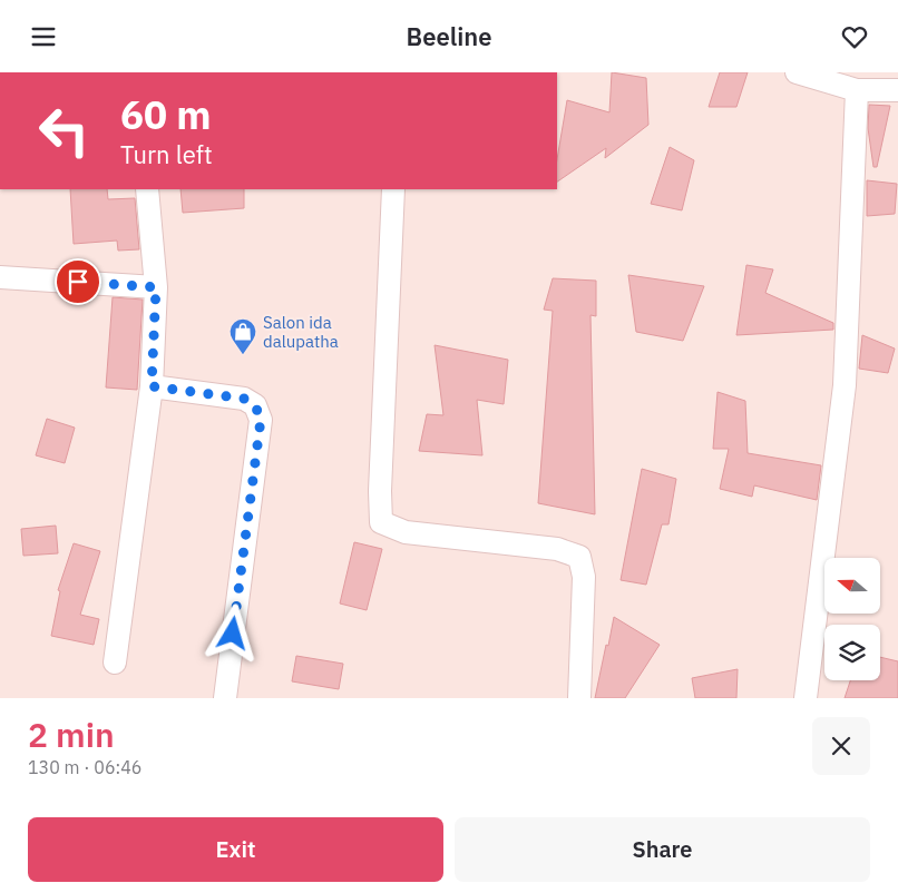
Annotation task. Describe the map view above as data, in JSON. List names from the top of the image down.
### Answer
{
  "places": {
    "shop": ["Salon ida dalupatha"]
  },
  "north": "left",
  "page": {
    "header": "Beeline",
    "turn": ["60 m", "Turn left"],
    "heading": ["2 min", "130 m · 06:46"],
    "buttons": ["Exit", "Share"]
  }
}
